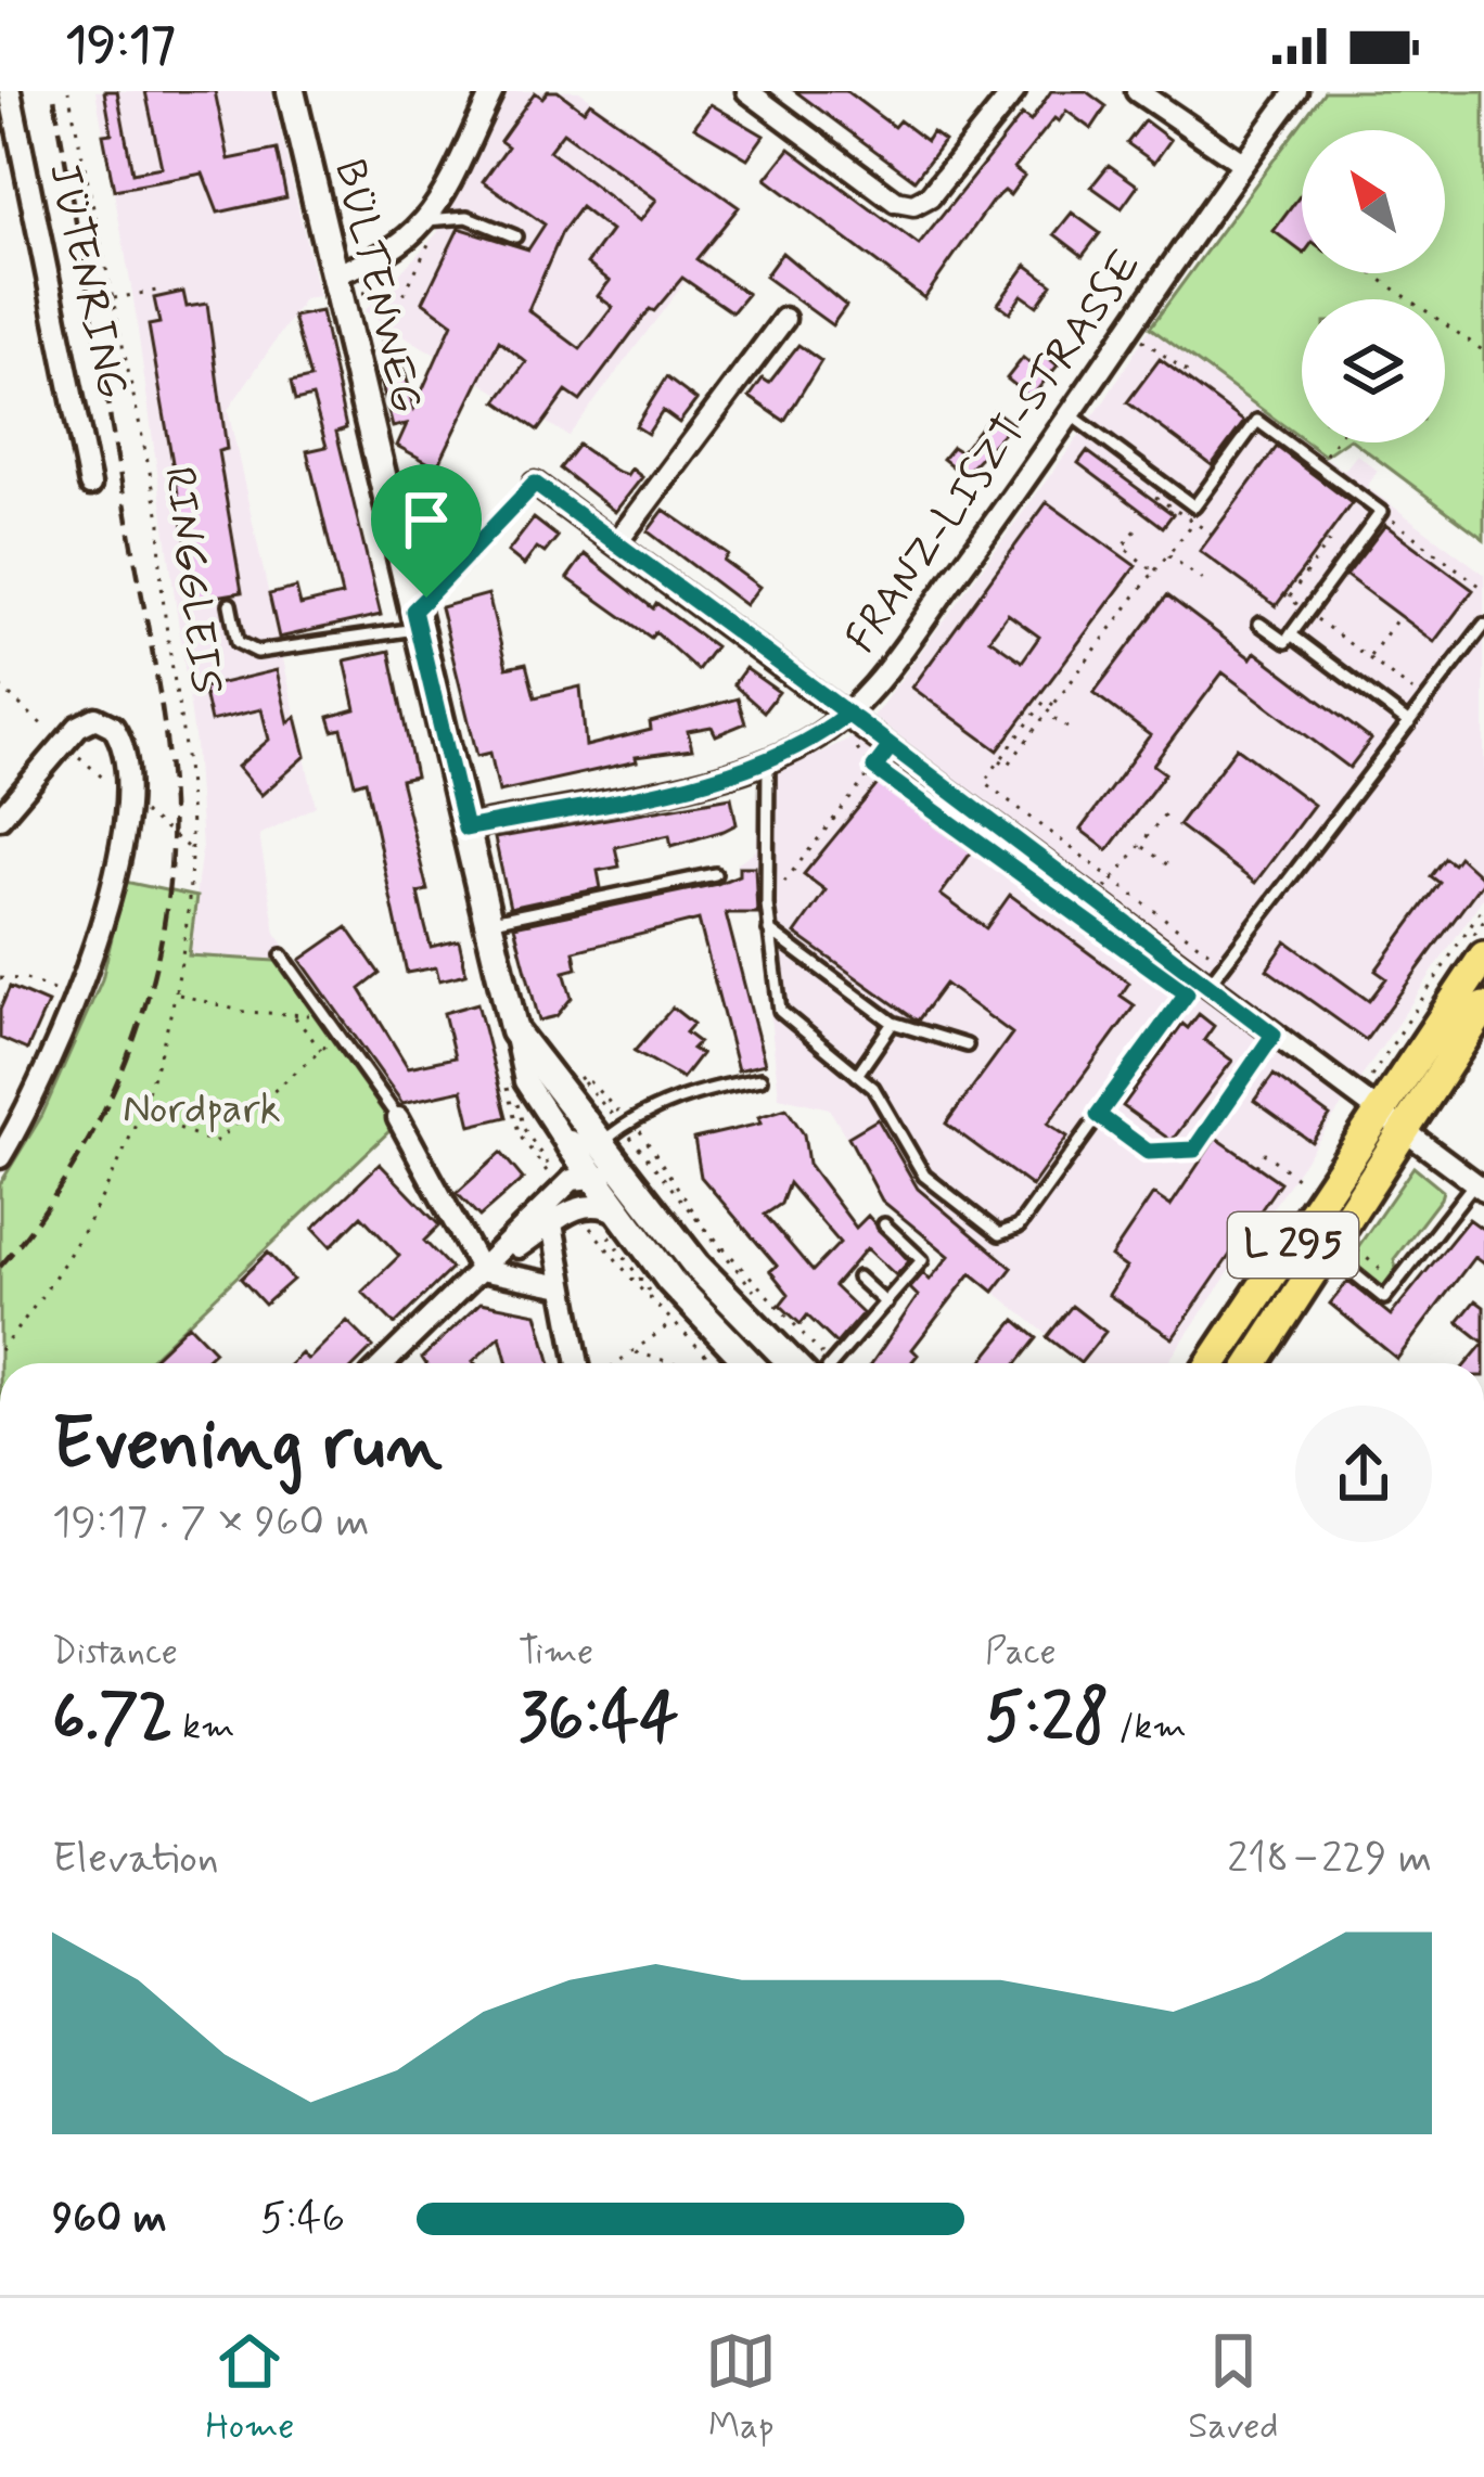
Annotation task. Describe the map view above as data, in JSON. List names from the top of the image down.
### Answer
{
  "streets": {
    "main road": ["BÜLTENWEG", "L 295"],
    "street": ["JÜTENRING", "FRANZ-LISZT-STRASSE"],
    "path": ["RINGGLEIS"]
  },
  "crossings": [
    ["BÜLTENWEG", "FRANZ-LISZT-STRASSE"]
  ],
  "parks": ["Nordpark"],
  "north": "top left",
  "page": {
    "status": "19:17",
    "heading": ["Evening run", "19:17 · 7 × 960 m"],
    "stats": [
      ["Distance", "6.72 km"],
      ["Time", "36:44"],
      ["Pace", "5:28 /km"]
    ],
    "chart": ["Elevation", "218–229 m"],
    "list": [
      {
        "name": "960 m",
        "note": "5:46"
      }
    ],
    "tabs": ["Home", "Map", "Saved"]
  }
}
